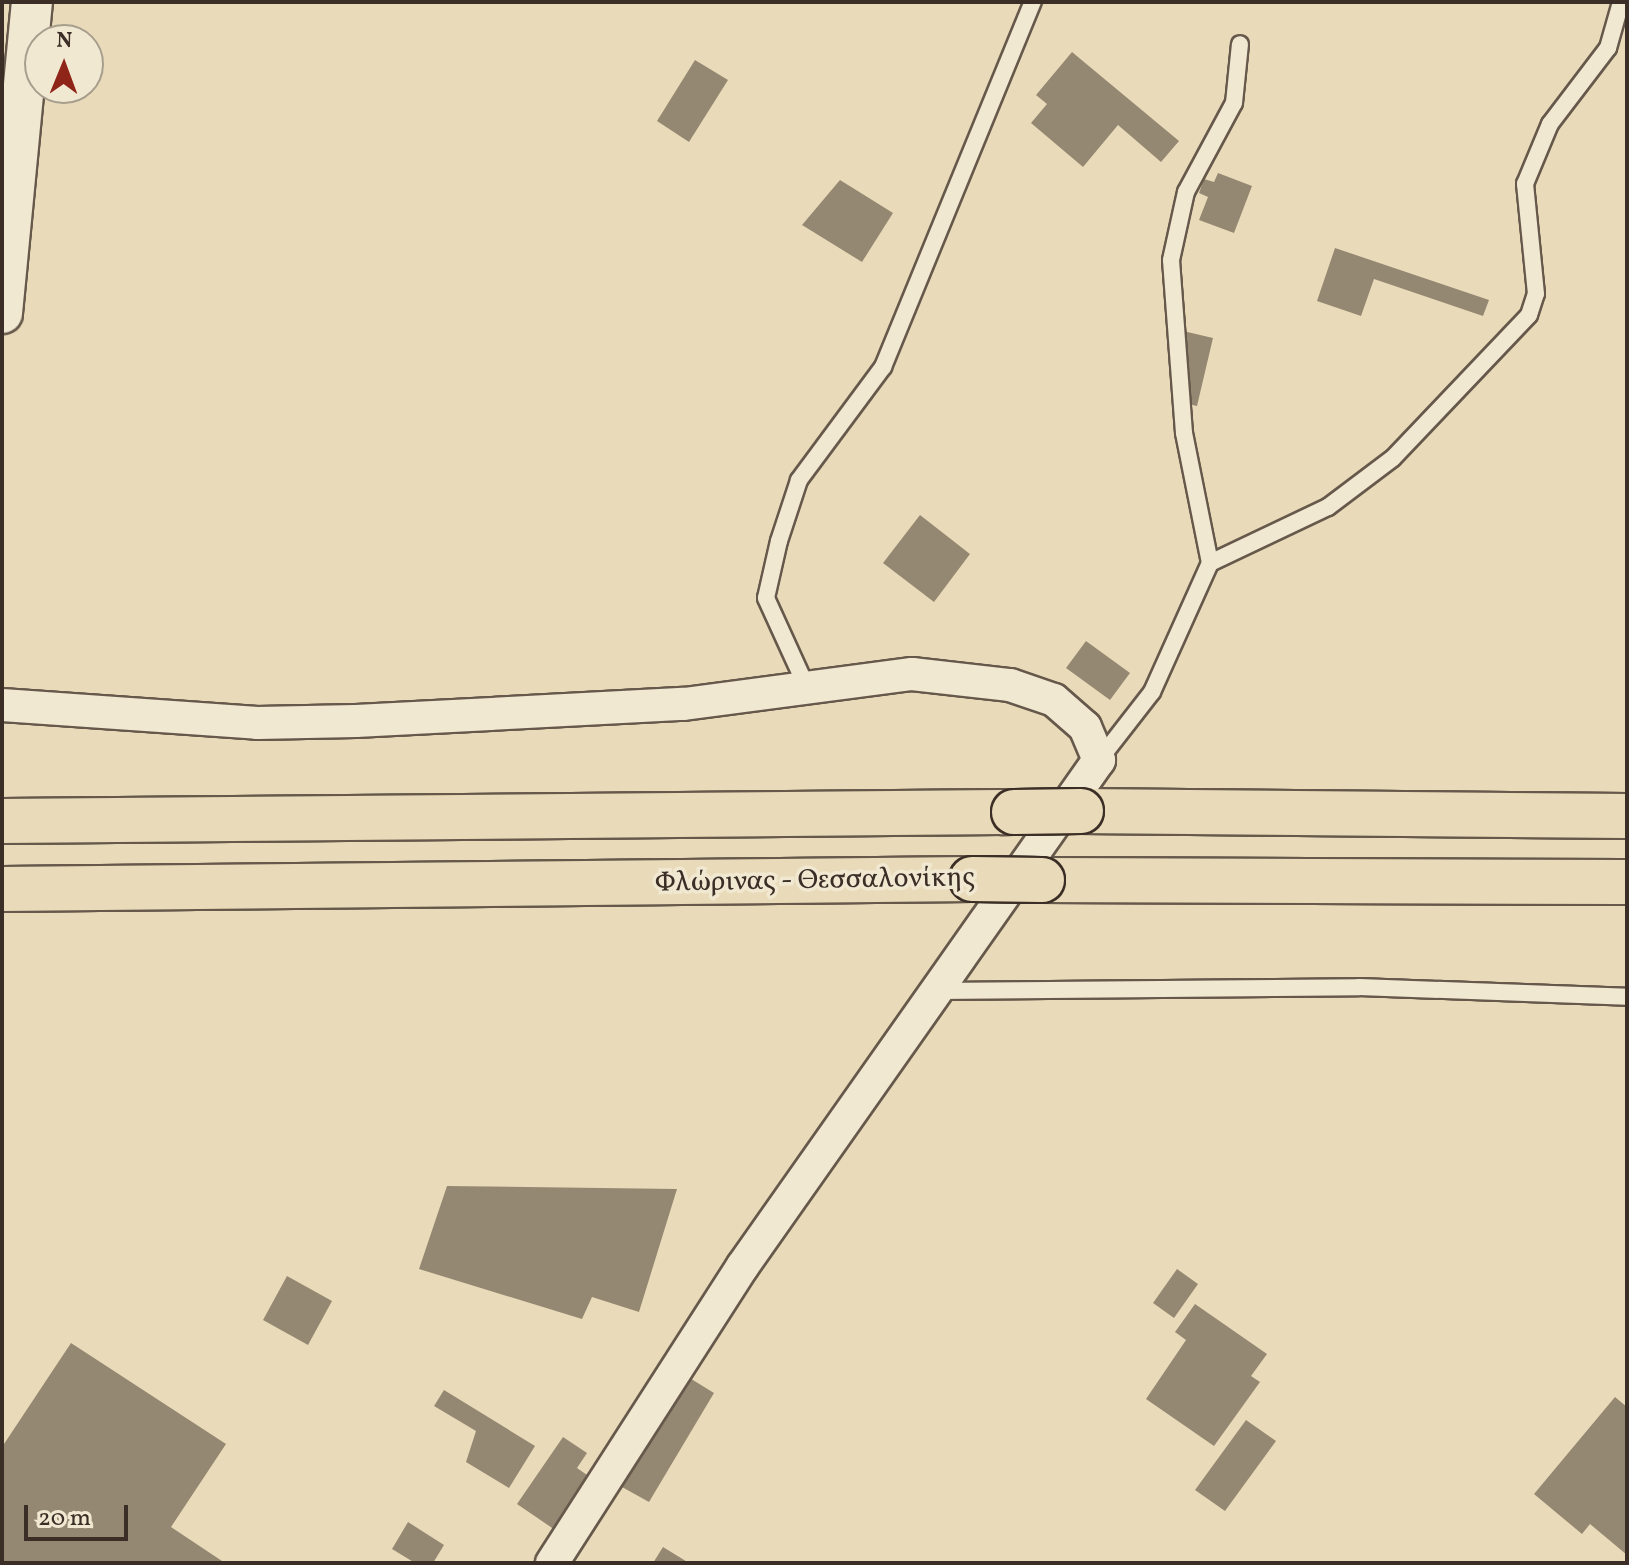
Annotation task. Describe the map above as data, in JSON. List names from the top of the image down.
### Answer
{
  "streets": {
    "main road": ["Φλώρινας - Θεσσαλονίκης"]
  },
  "scale_bar": "20 m",
  "north": "top"
}
